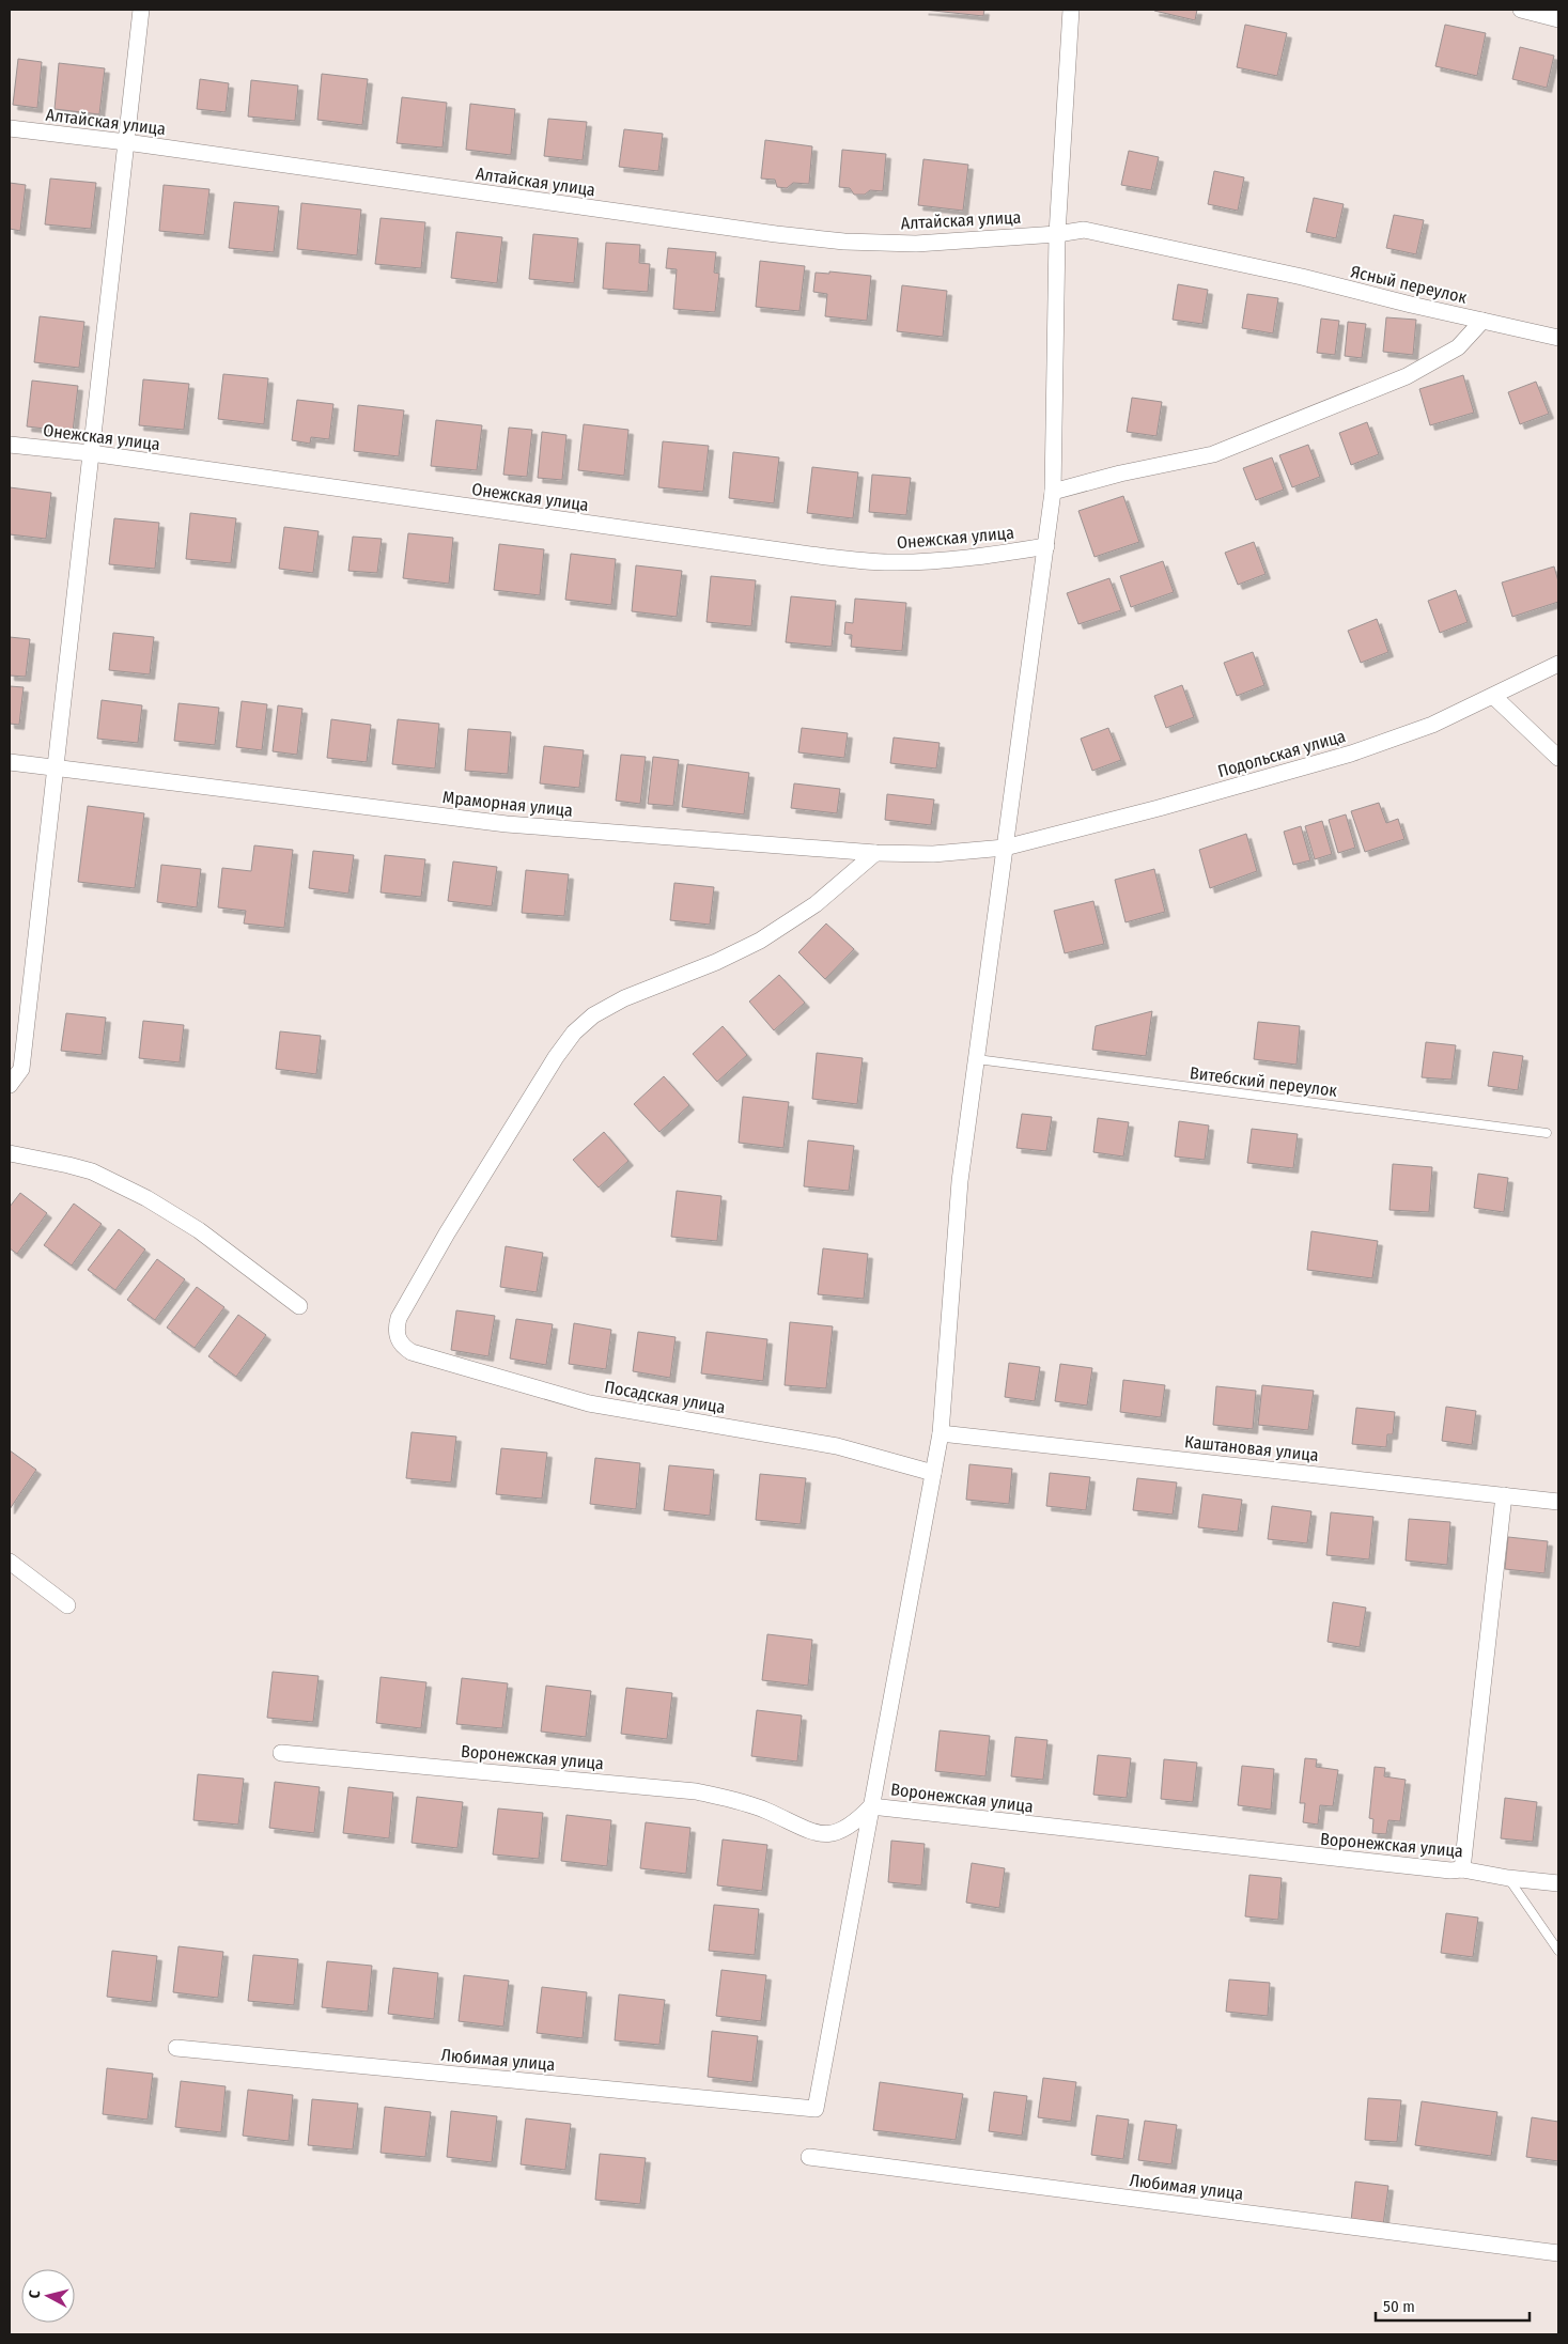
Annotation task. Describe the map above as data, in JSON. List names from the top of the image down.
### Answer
{
  "streets": {
    "street": [
      "Алтайская улица",
      "Ясный переулок",
      "Онежская улица",
      "Подольская улица",
      "Мраморная улица",
      "Посадская улица",
      "Каштановая улица",
      "Воронежская улица",
      "Любимая улица"
    ],
    "lane": ["Витебский переулок"]
  },
  "crossings": [
    ["Алтайская улица", "Ясный переулок"],
    ["Подольская улица", "Мраморная улица"],
    ["Мраморная улица", "Посадская улица"],
    ["Воронежская улица", "Любимая улица"]
  ],
  "scale_bar": "50 m",
  "north": "left"
}
